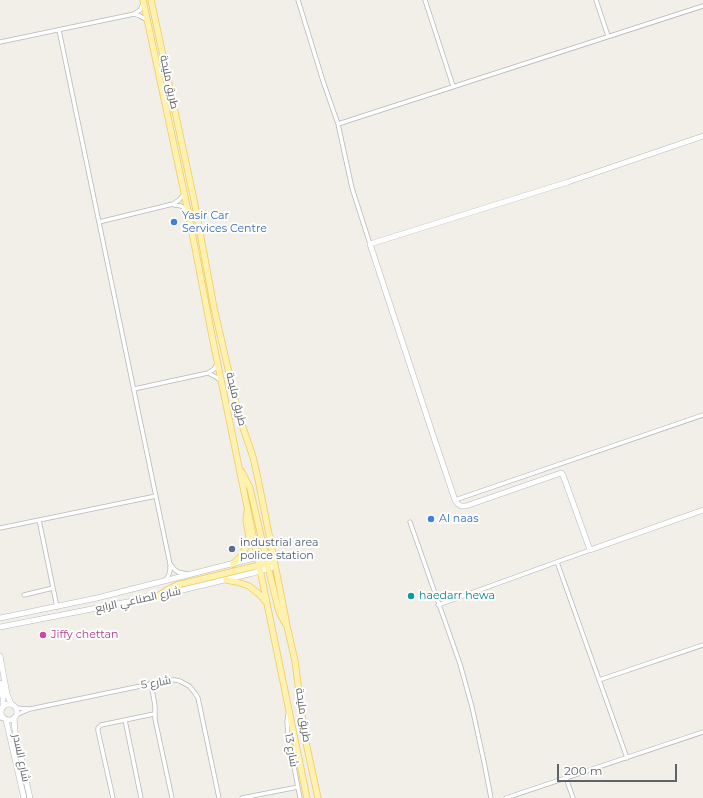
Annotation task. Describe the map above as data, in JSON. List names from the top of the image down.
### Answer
{
  "streets": {
    "main road": ["طريق مليحة", "شارع الصناعي الرابع", "شارع السدر"],
    "street": ["شارع 5", "شارع 13"]
  },
  "crossings": [
    ["طريق مليحة", "شارع الصناعي الرابع"],
    ["طريق مليحة", "شارع 13"],
    ["شارع 5", "شارع السدر"]
  ],
  "places": [
    "Yasir Car Services Centre",
    "Al naas",
    "industrial area police station",
    "haedarr hewa",
    "Jiffy chettan"
  ],
  "scale_bar": "200 m"
}
